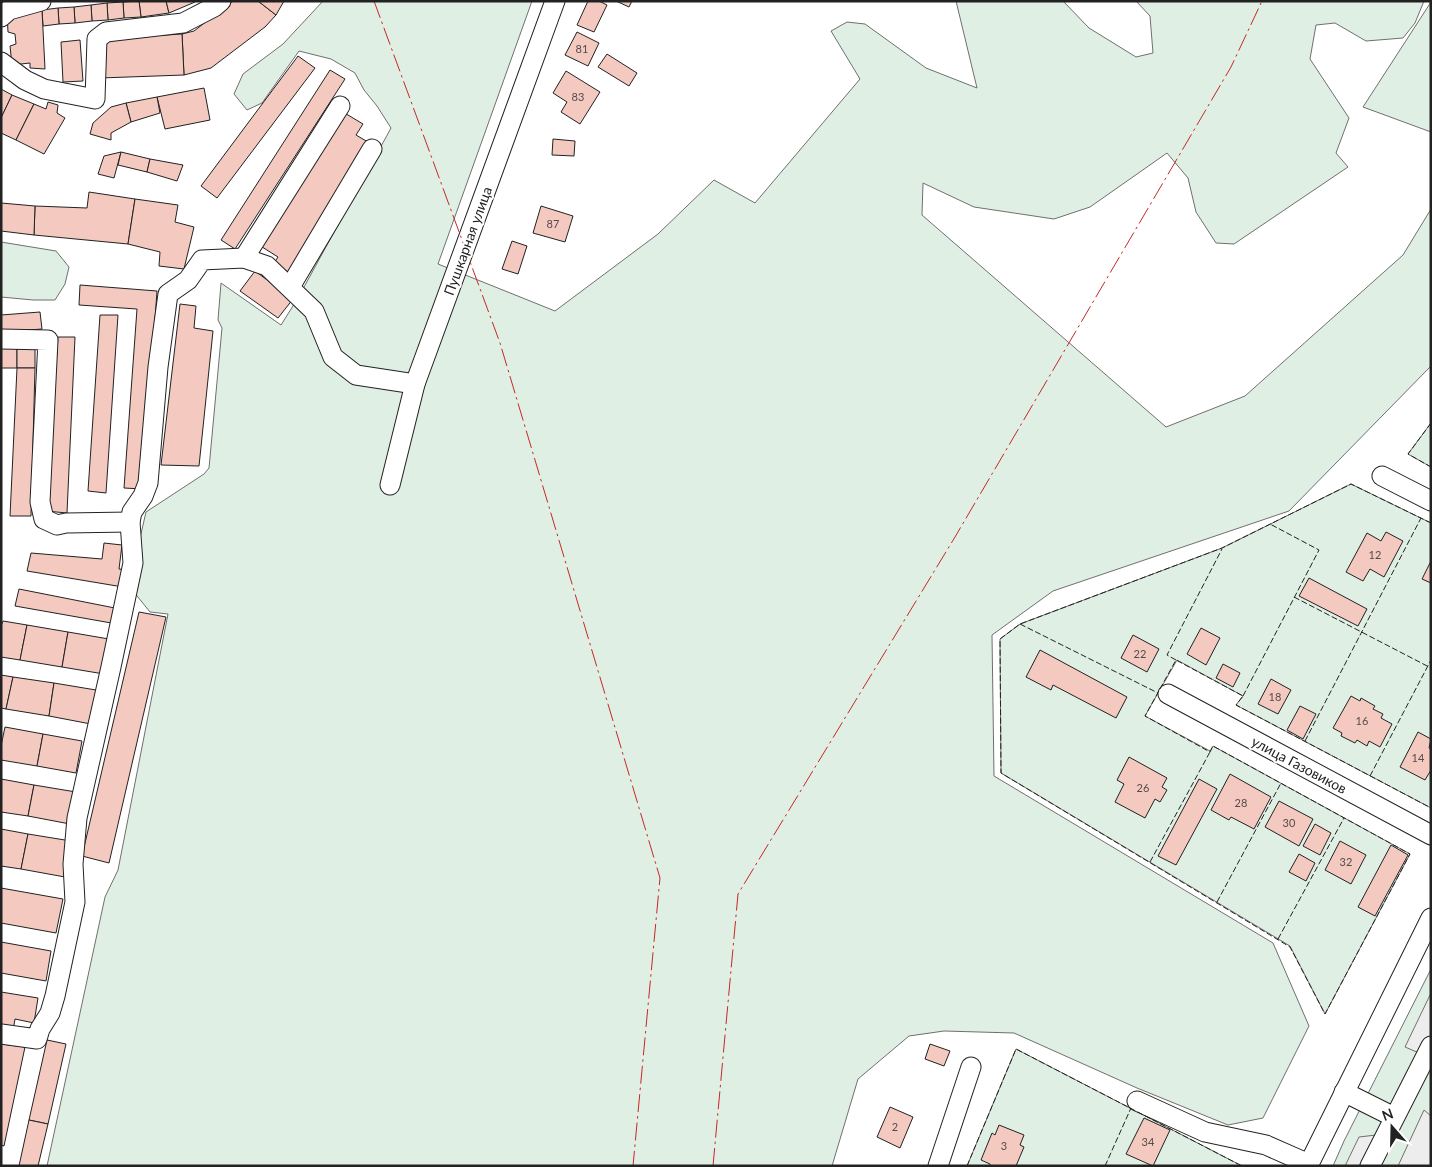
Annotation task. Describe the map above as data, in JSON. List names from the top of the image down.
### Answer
{
  "streets": {
    "street": ["Пушкарная улица", "улица Газовиков"]
  },
  "house_numbers": [
    "81",
    "83",
    "87",
    "12",
    "22",
    "18",
    "16",
    "14",
    "26",
    "28",
    "30",
    "32",
    "2",
    "34",
    "3"
  ],
  "north": "top"
}
